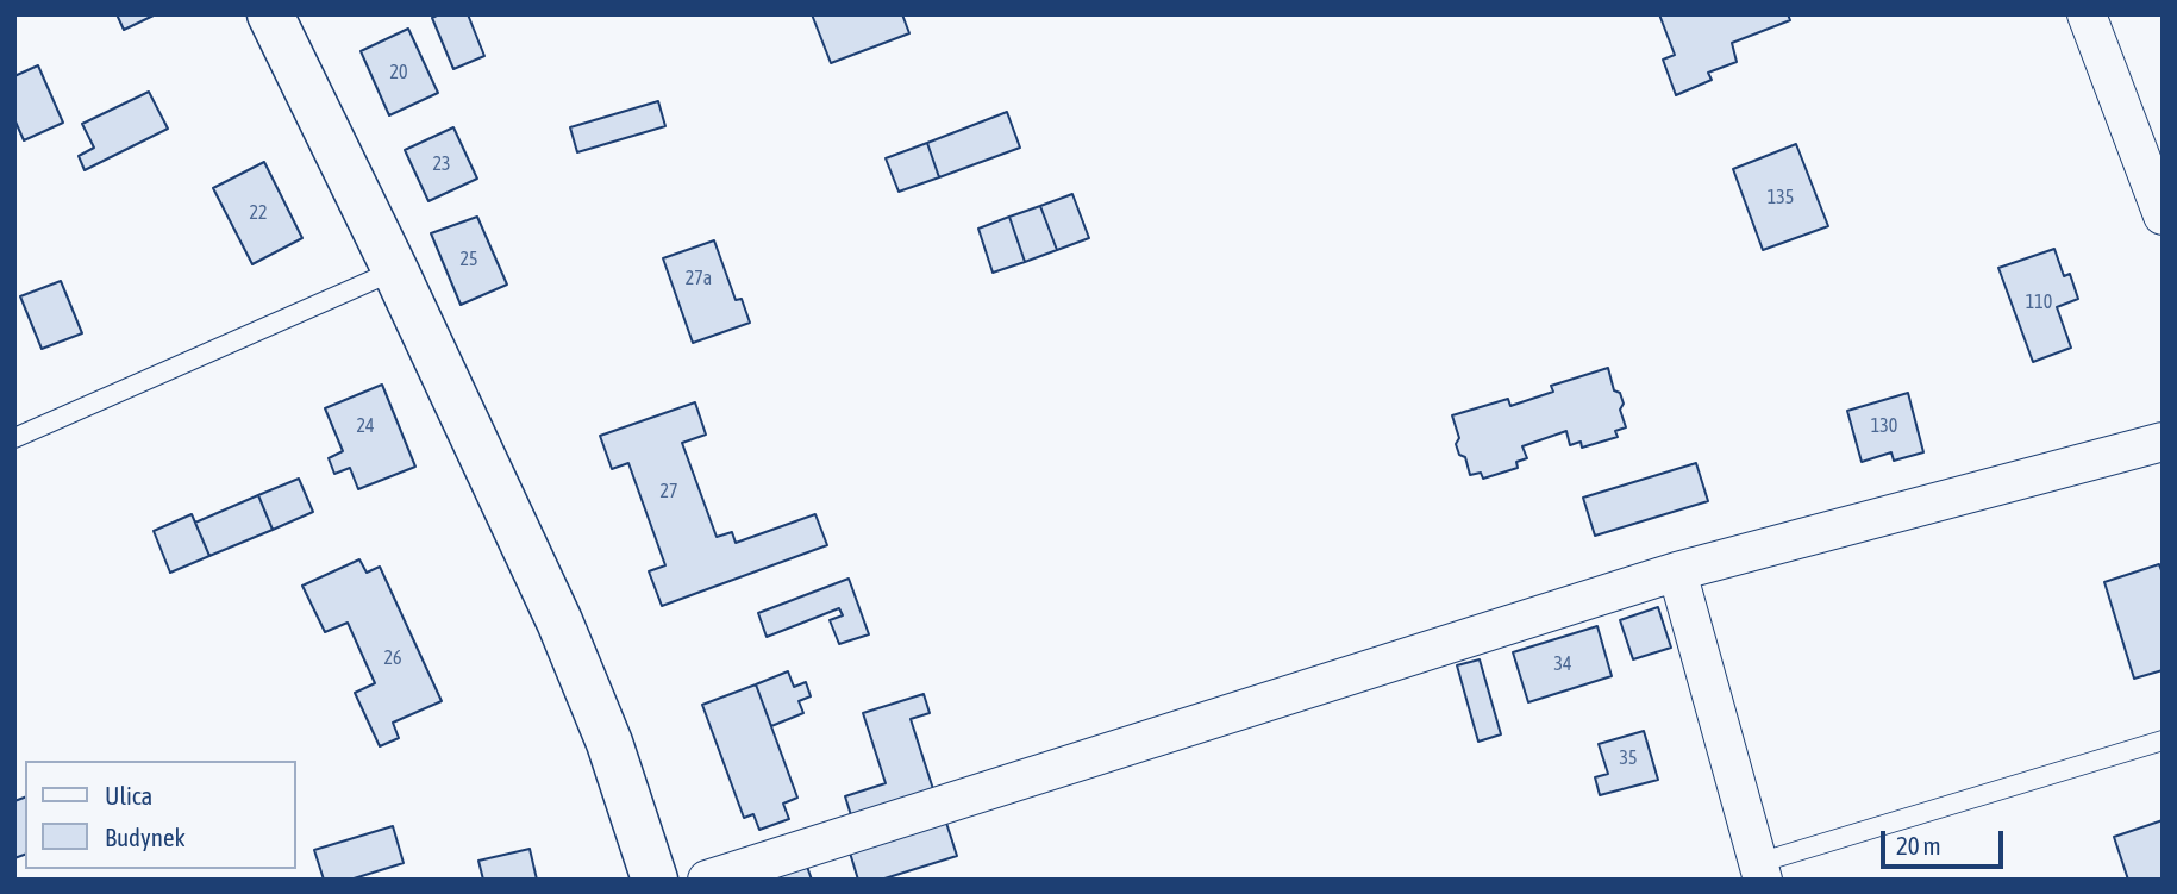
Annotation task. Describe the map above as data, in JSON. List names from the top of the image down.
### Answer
{
  "house_numbers": [
    "20",
    "23",
    "135",
    "22",
    "25",
    "27a",
    "110",
    "24",
    "130",
    "27",
    "26",
    "34",
    "35"
  ],
  "legend": ["Ulica", "Budynek"],
  "scale_bar": "20 m"
}
